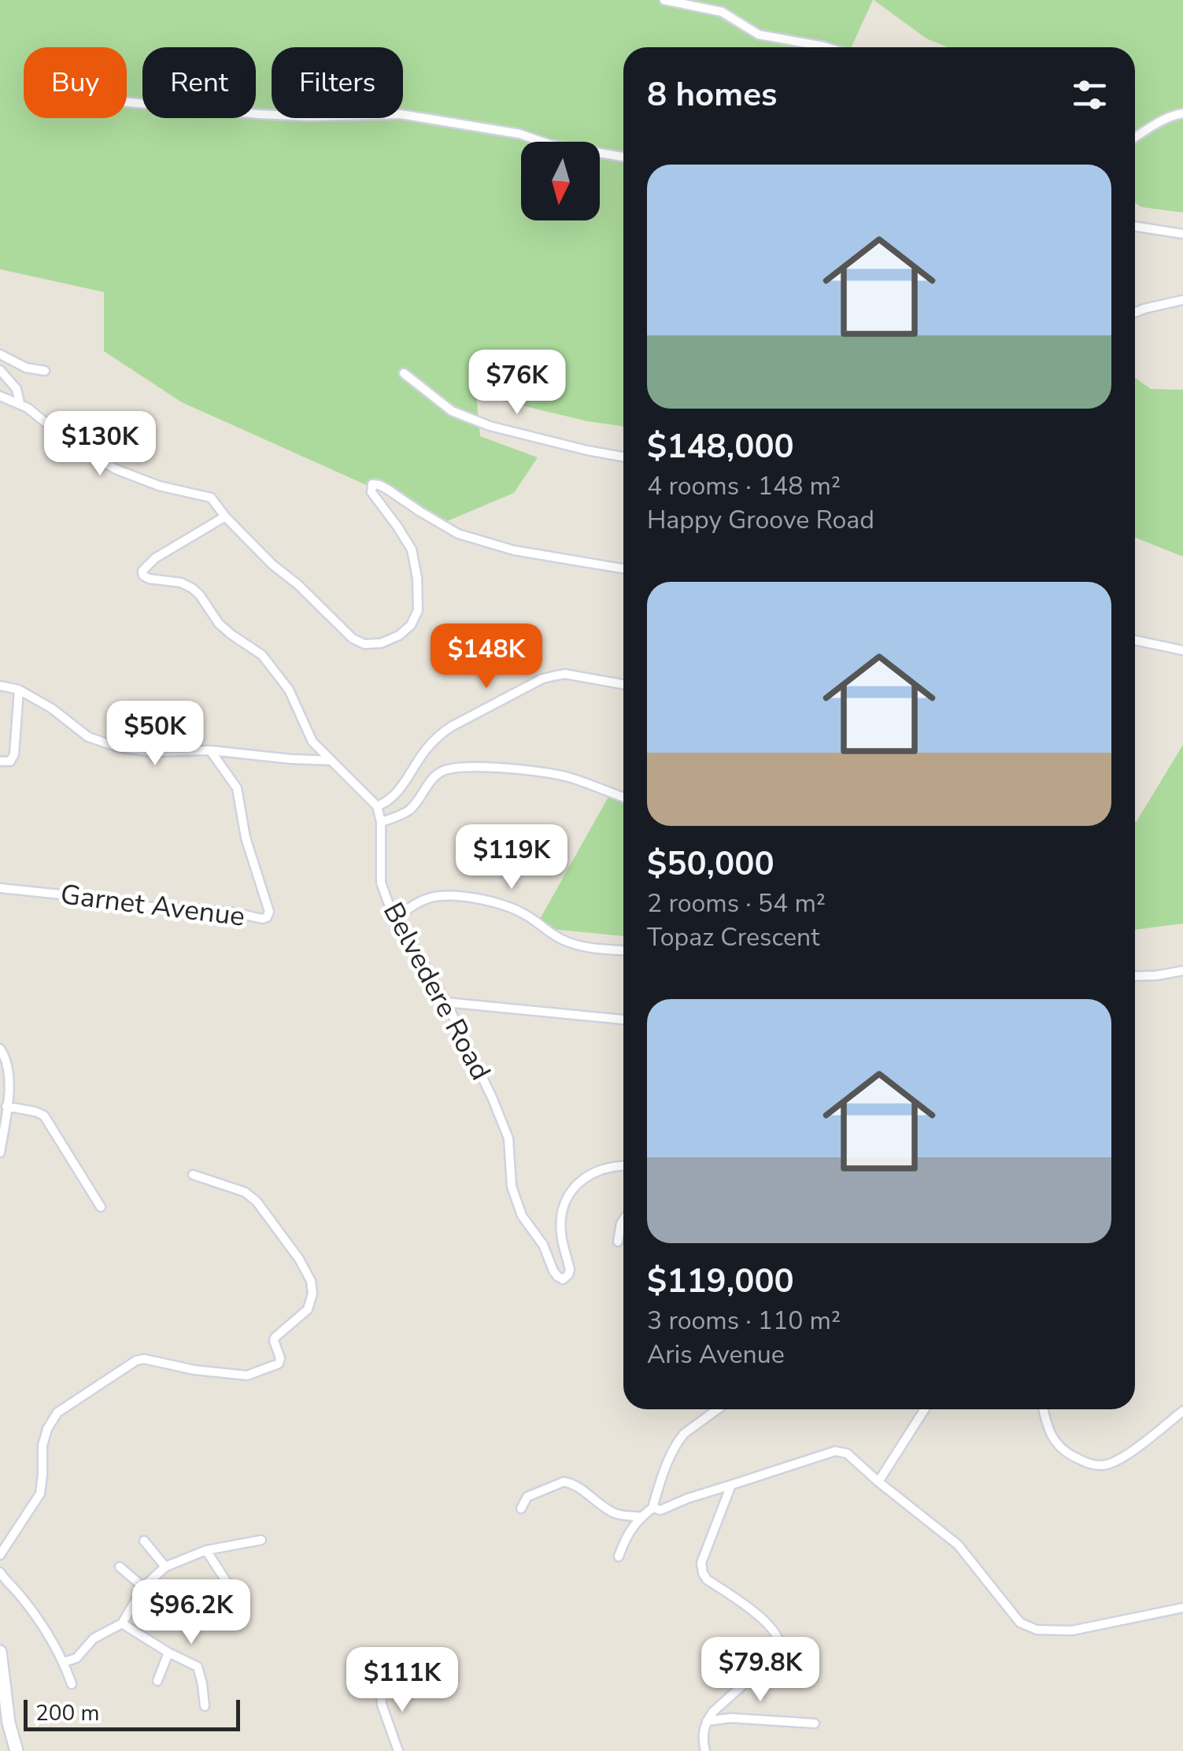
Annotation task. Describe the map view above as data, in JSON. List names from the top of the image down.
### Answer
{
  "streets": {
    "street": ["Garnet Avenue", "Belvedere Road"]
  },
  "scale_bar": "200 m",
  "north": "bottom",
  "page": {
    "chip": ["Buy", "Rent", "Filters"],
    "heading": "8 homes",
    "list": [
      {
        "name": "$148,000",
        "note": "4 rooms · 148 m² · Happy Groove Road"
      },
      {
        "name": "$50,000",
        "note": "2 rooms · 54 m² · Topaz Crescent"
      },
      {
        "name": "$119,000",
        "note": "3 rooms · 110 m² · Aris Avenue"
      }
    ],
    "price": [
      "$76K",
      "$130K",
      "$148K",
      "$50K",
      "$119K",
      "$96.2K",
      "$79.8K",
      "$111K"
    ],
    "scale": "200 m"
  }
}
